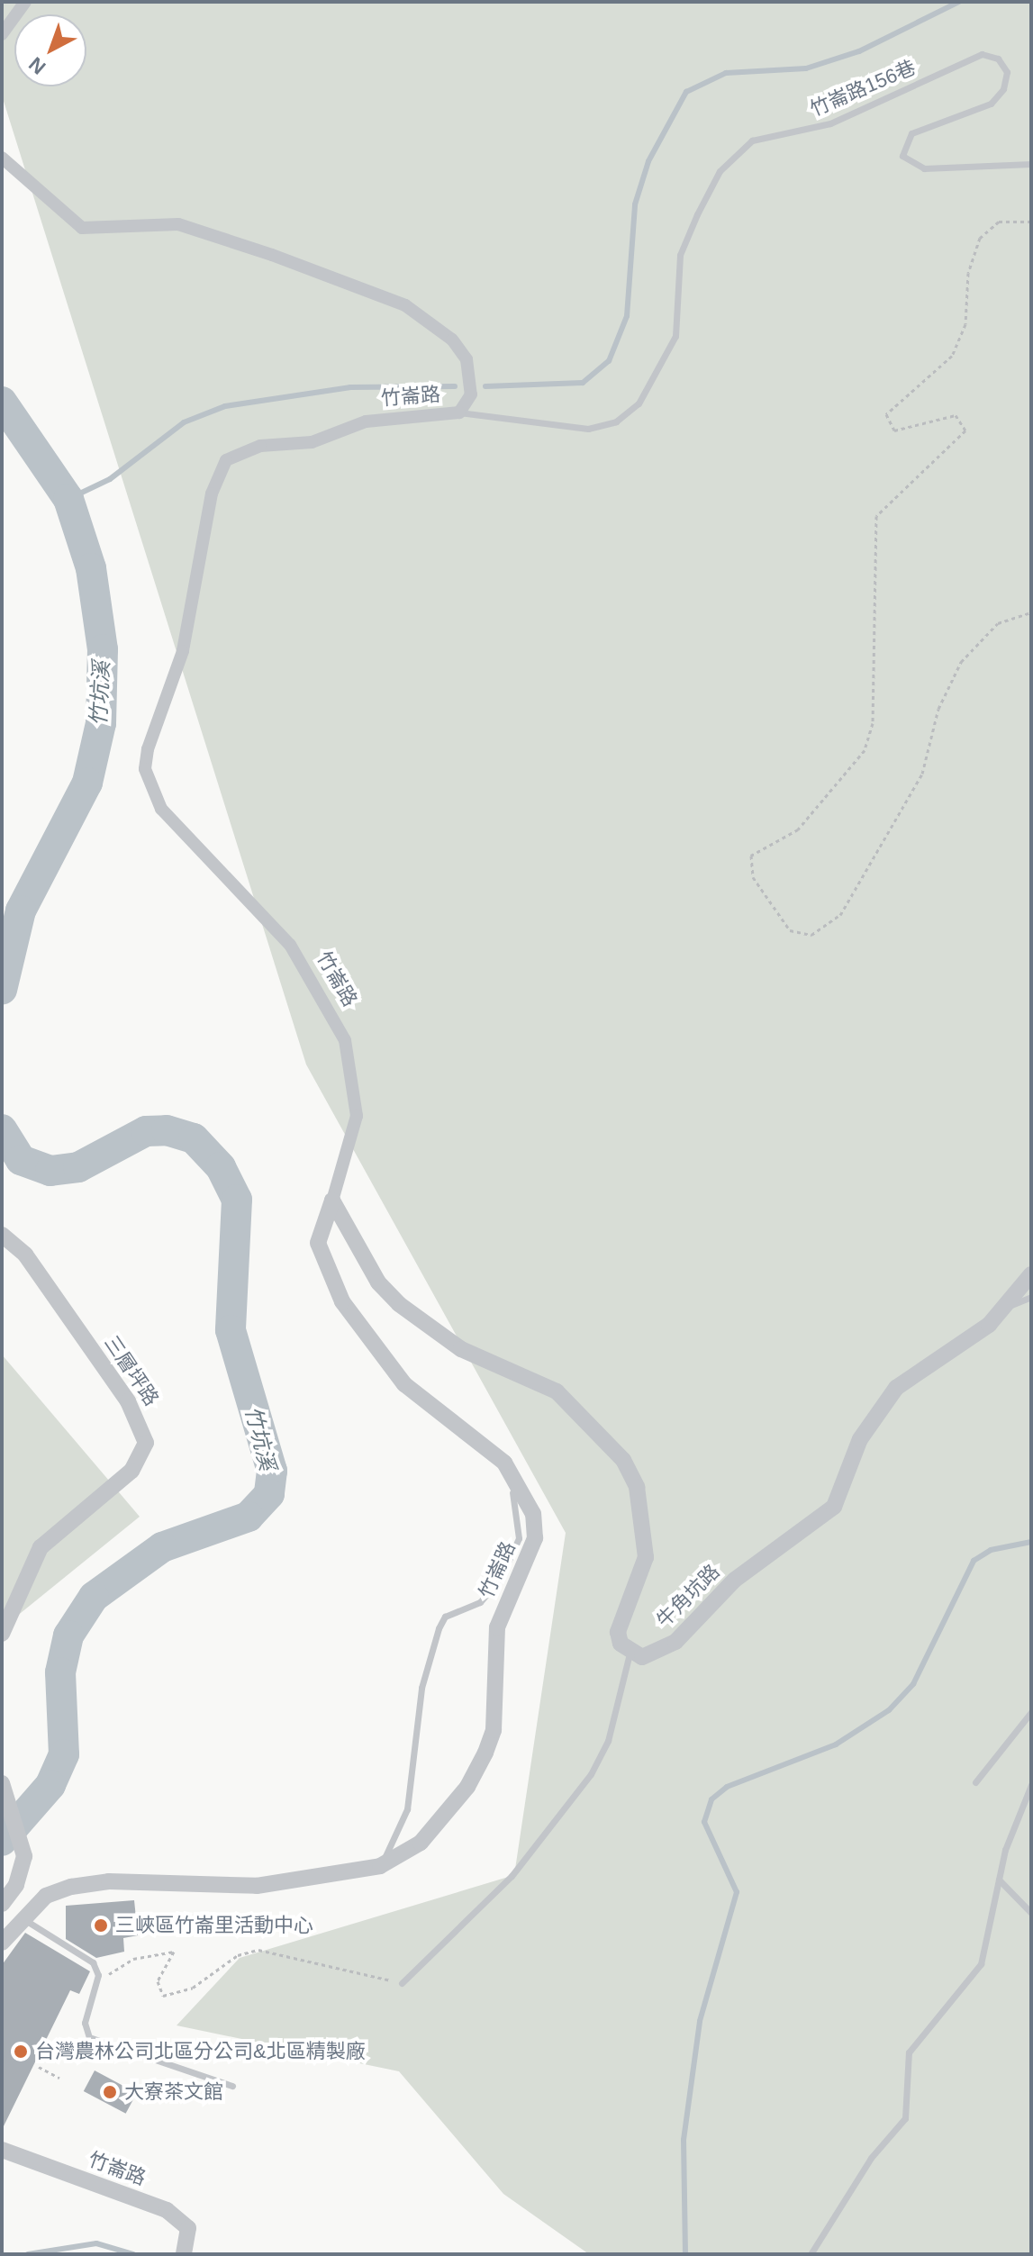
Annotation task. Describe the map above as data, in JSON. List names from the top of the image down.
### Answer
{
  "streets": {
    "street": ["竹崙路", "三層坪路", "牛角坑路"],
    "lane": ["竹崙路156巷"]
  },
  "crossings": [
    ["竹崙路156巷", "竹崙路"],
    ["竹崙路", "牛角坑路"]
  ],
  "water": ["竹坑溪"],
  "places": ["三峽區竹崙里活動中心", "台灣農林公司北區分公司&北區精製廠", "大寮茶文館"],
  "north": "bottom left"
}
